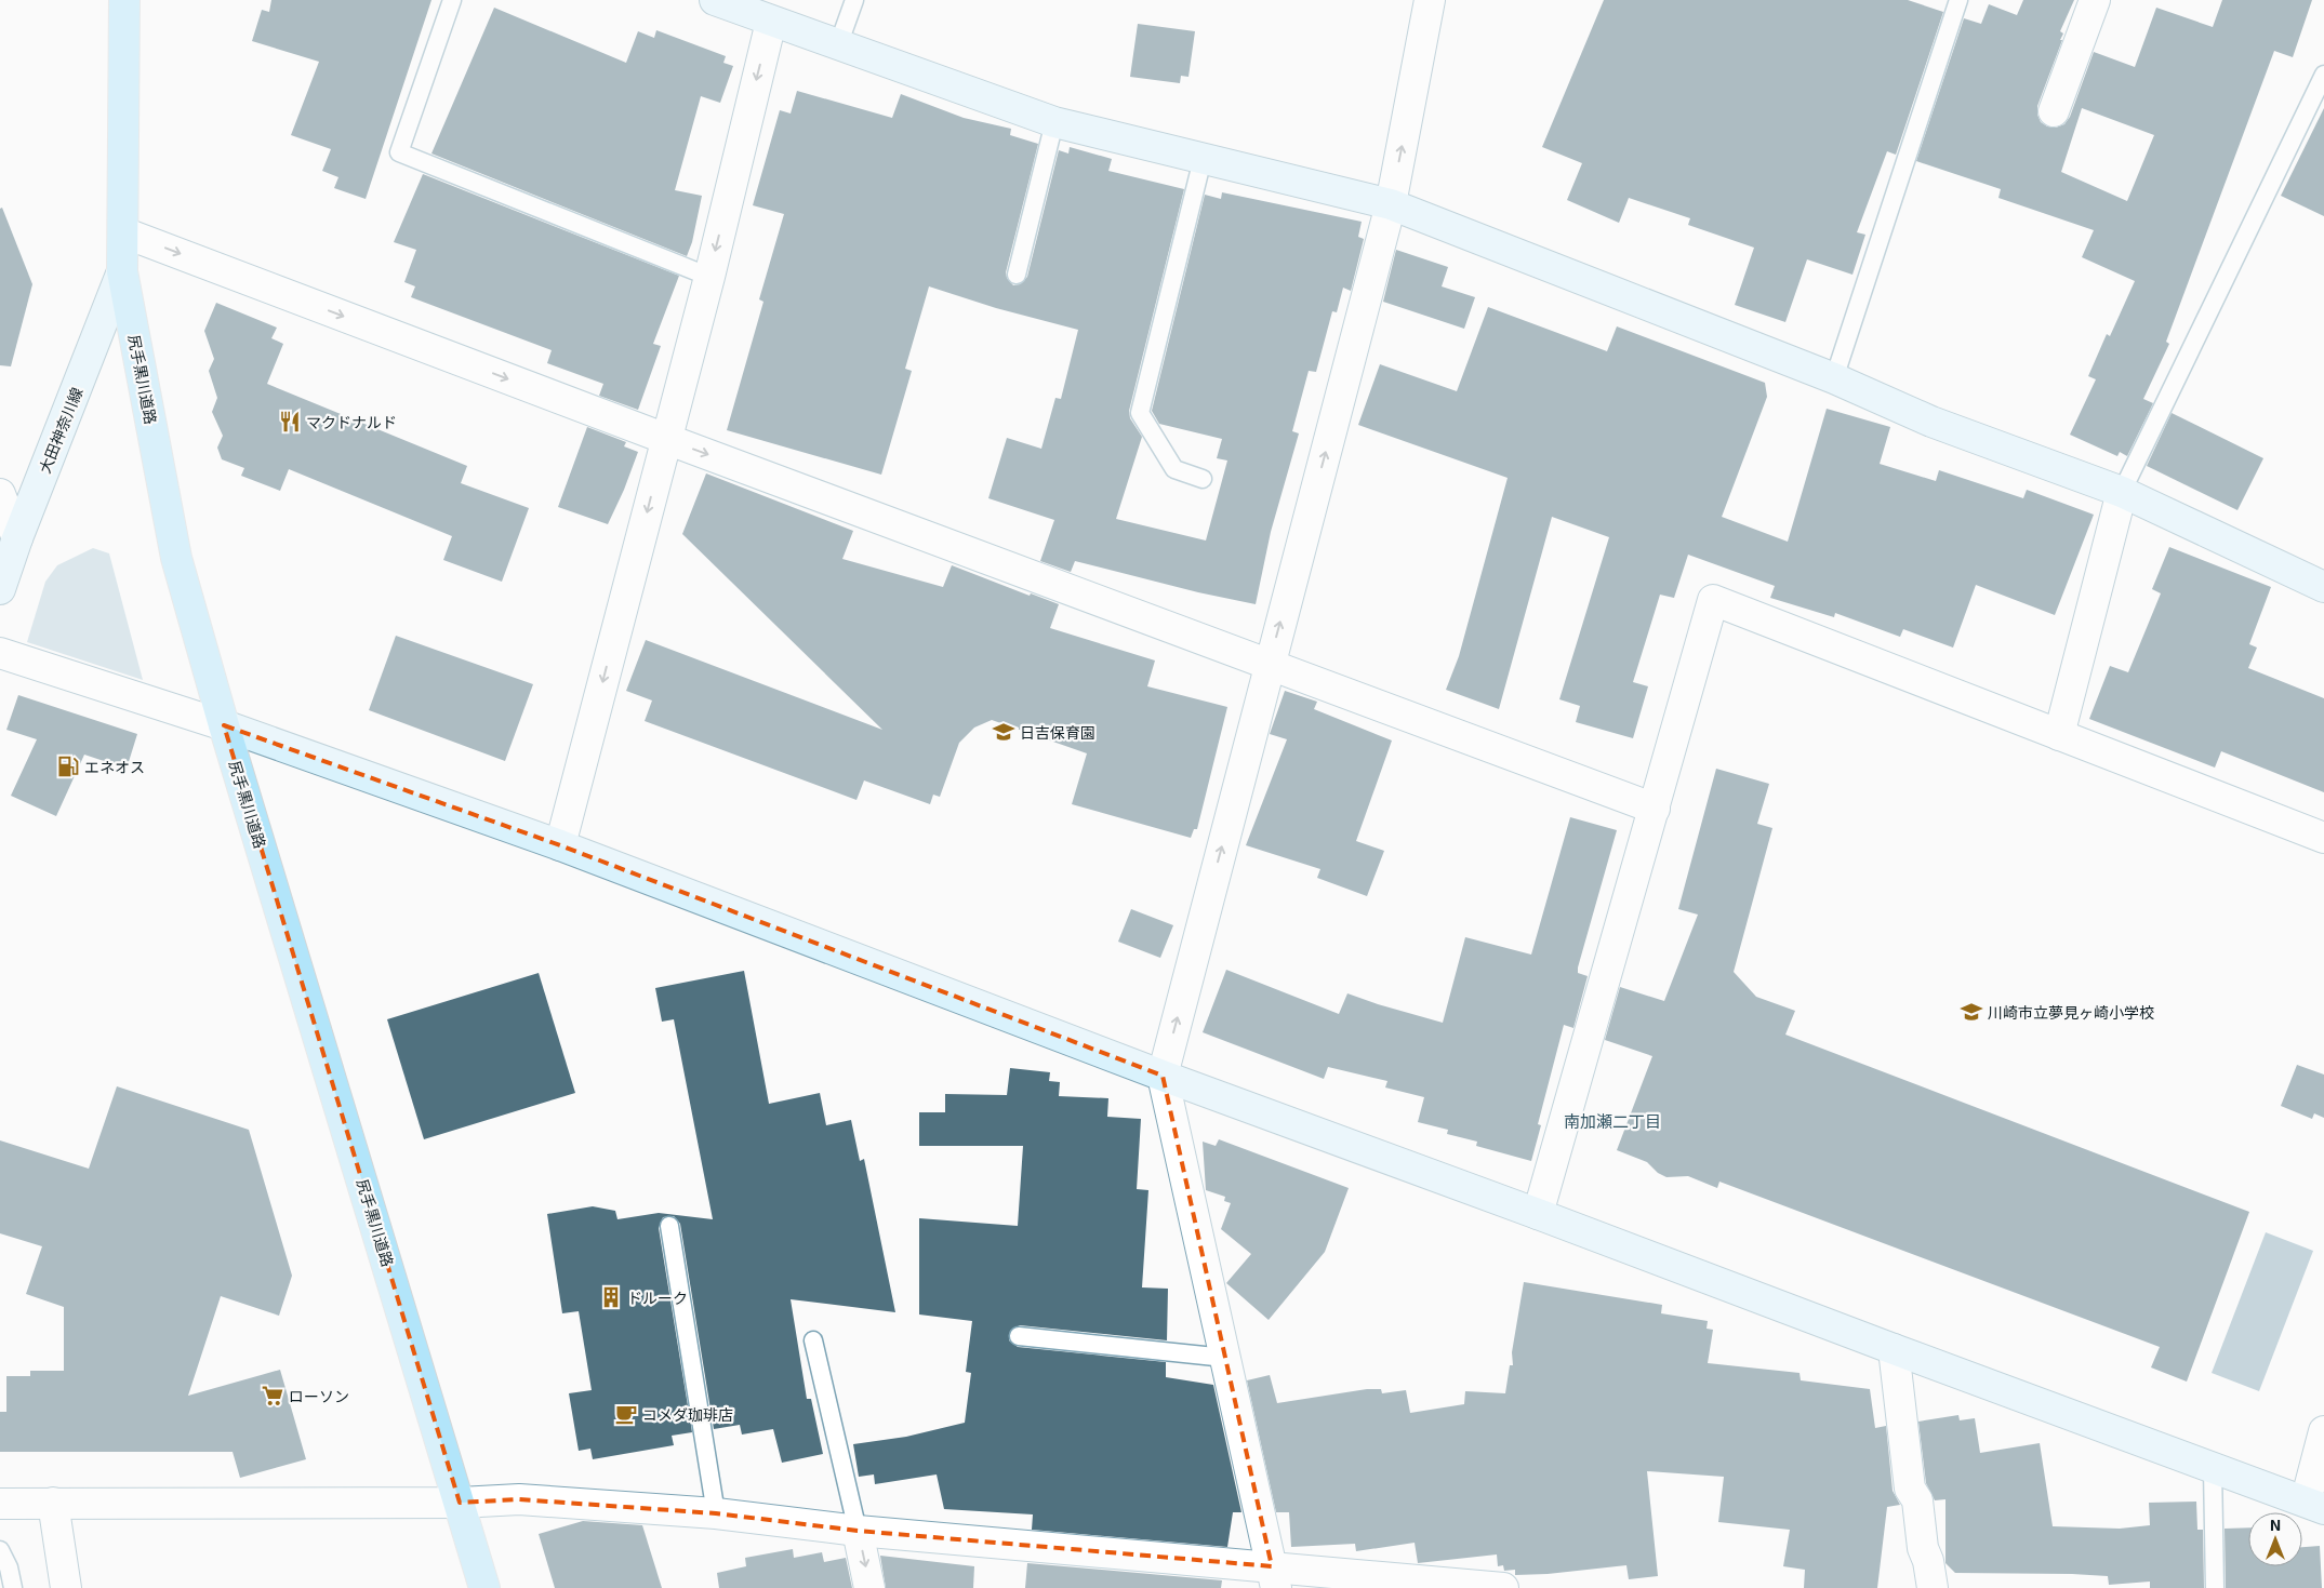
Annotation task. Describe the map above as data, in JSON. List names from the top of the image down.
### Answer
{
  "streets": {
    "main road": ["尻手黒川道路"],
    "street": ["大田神奈川線"]
  },
  "crossings": [
    ["尻手黒川道路", "大田神奈川線"]
  ],
  "districts": ["南加瀬二丁目"],
  "places": {
    "restaurant": ["マクドナルド"],
    "school or university": ["日吉保育園", "川崎市立夢見ヶ崎小学校"],
    "fuel station": ["エネオス"],
    "building": ["ドルーク"],
    "supermarket": ["ローソン"],
    "cafe": ["コメダ珈琲店"]
  },
  "north": "top"
}
